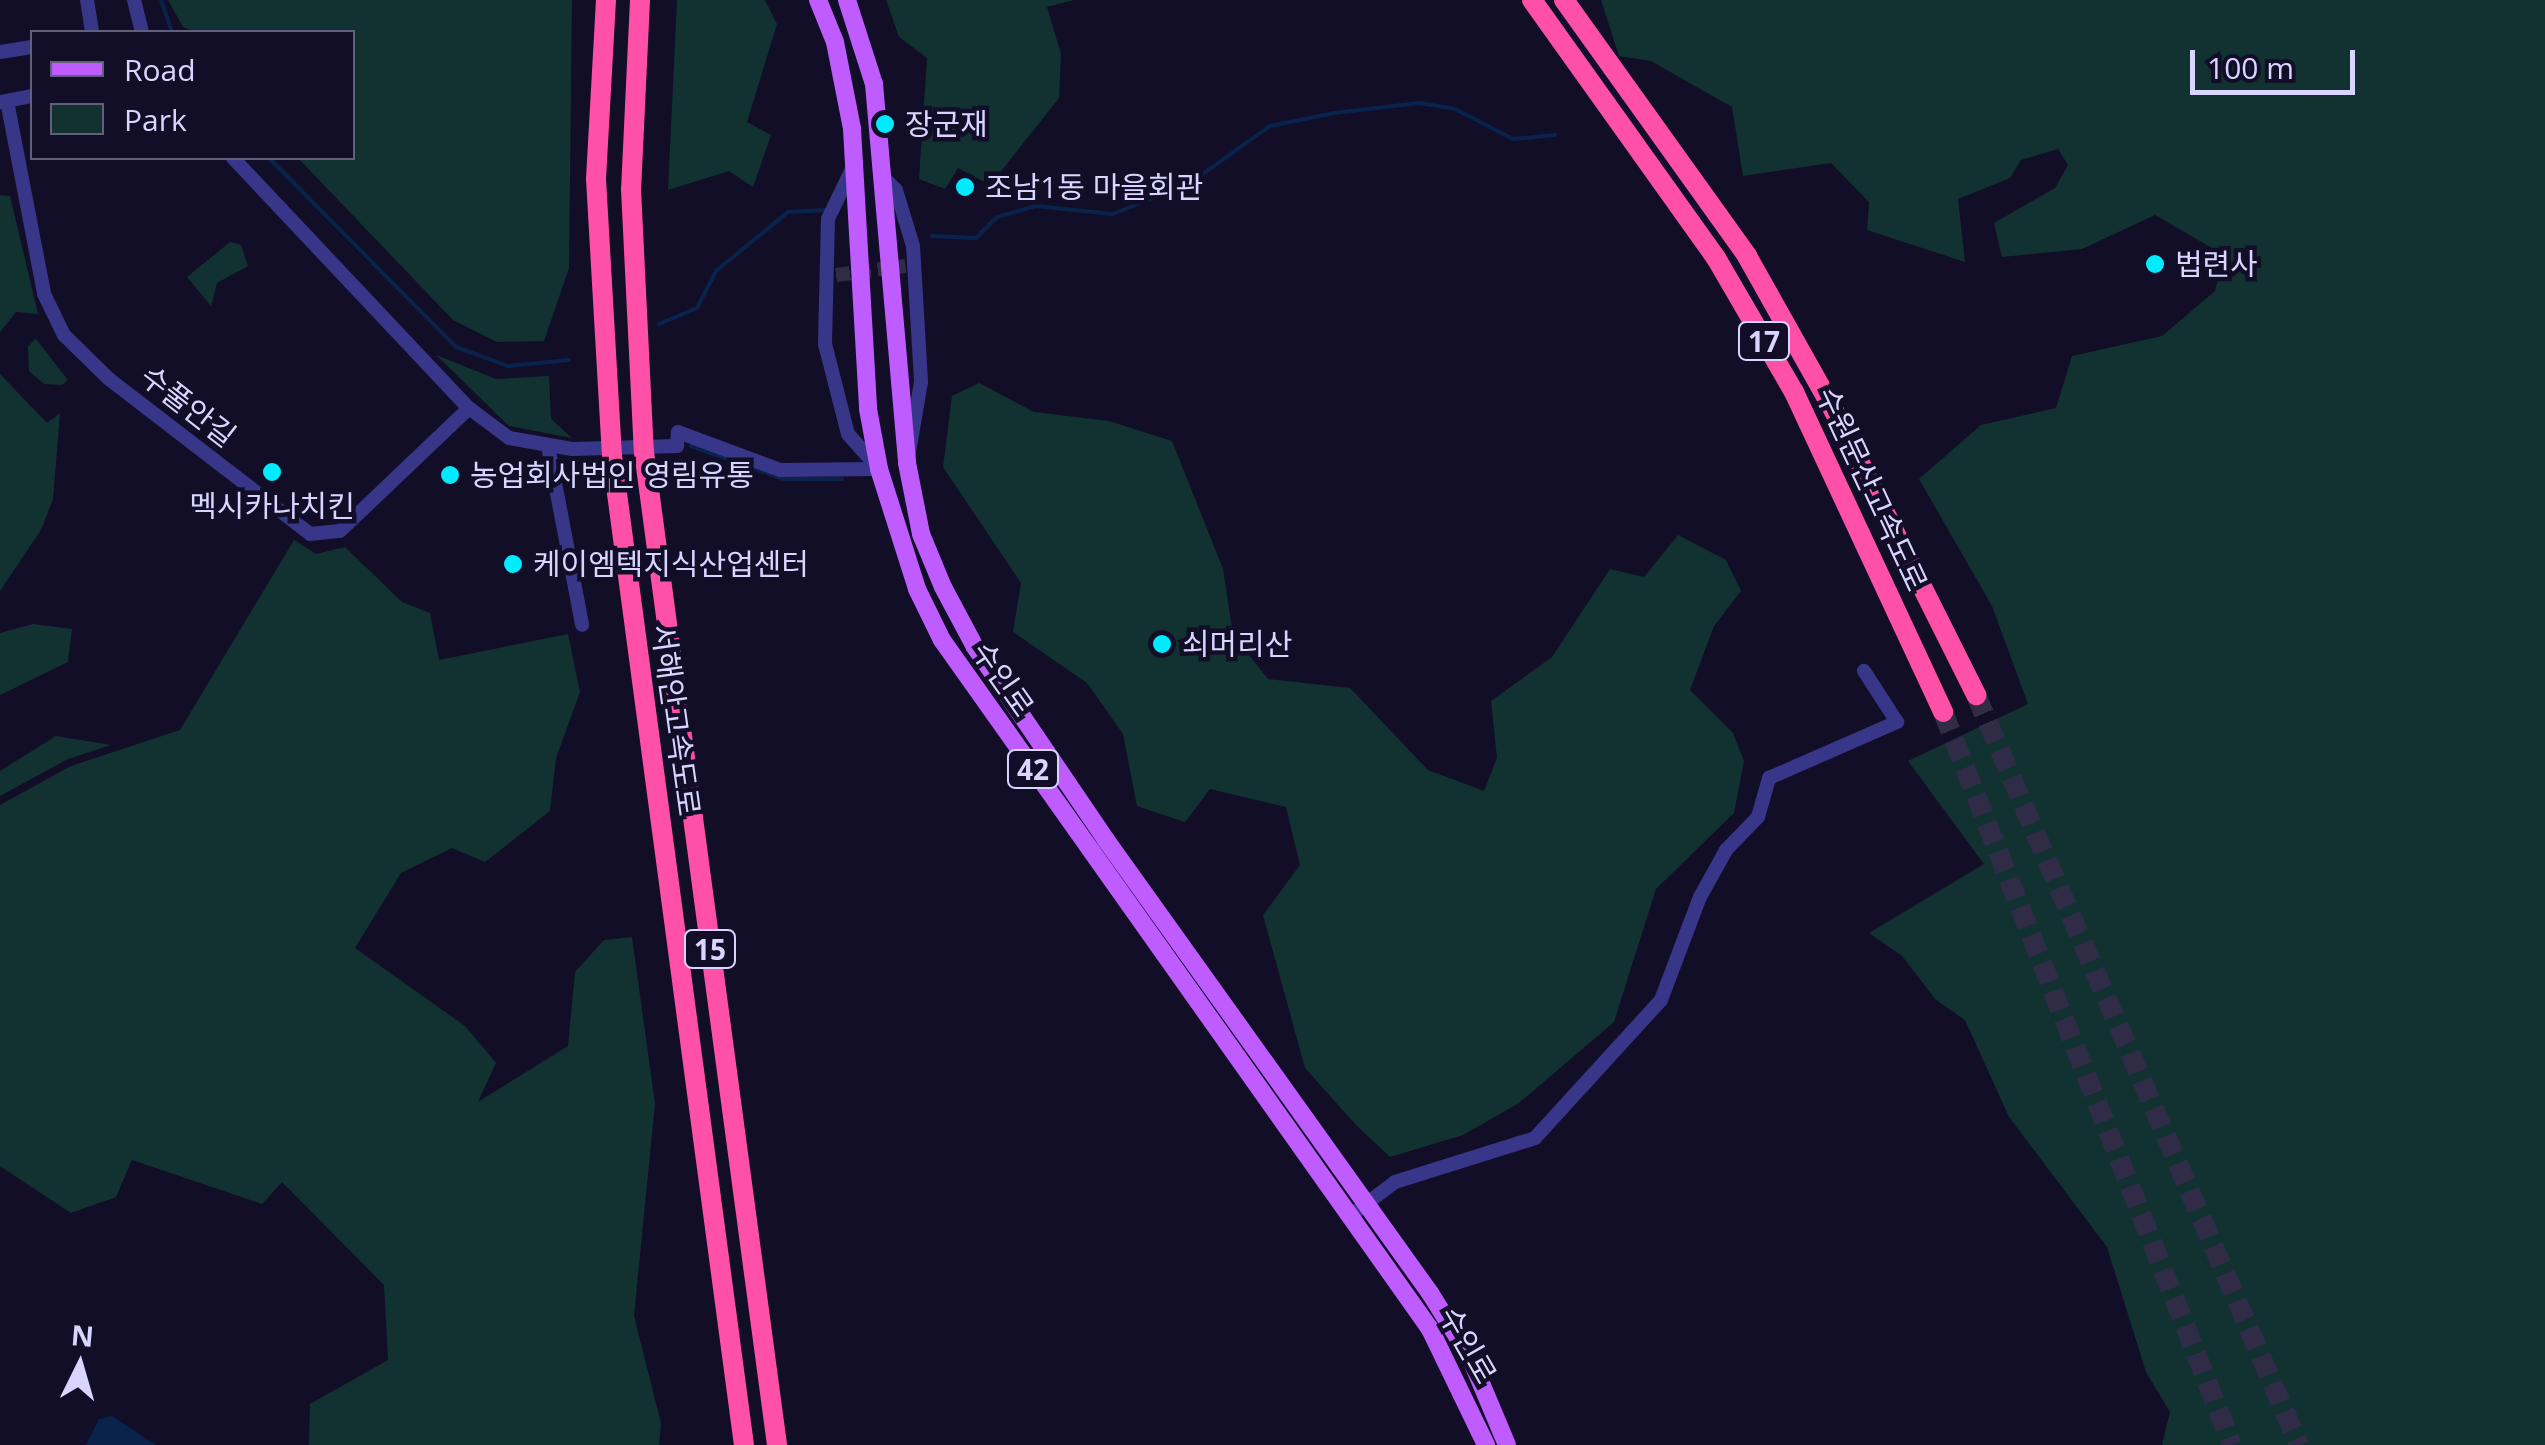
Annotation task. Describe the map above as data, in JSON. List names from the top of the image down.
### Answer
{
  "streets": {
    "highway": [
      "17",
      "수원문산고속도로",
      "서해안고속도로",
      "15"
    ],
    "main road": ["수인로", "42"],
    "street": ["수풀안길"]
  },
  "places": [
    "장군재",
    "조남1동 마을회관",
    "법련사",
    "멕시카나치킨",
    "농업회사법인 영림유통",
    "케이엠텍지식산업센터",
    "쇠머리산"
  ],
  "legend": ["Road", "Park"],
  "scale_bar": "100 m",
  "north": "top"
}
